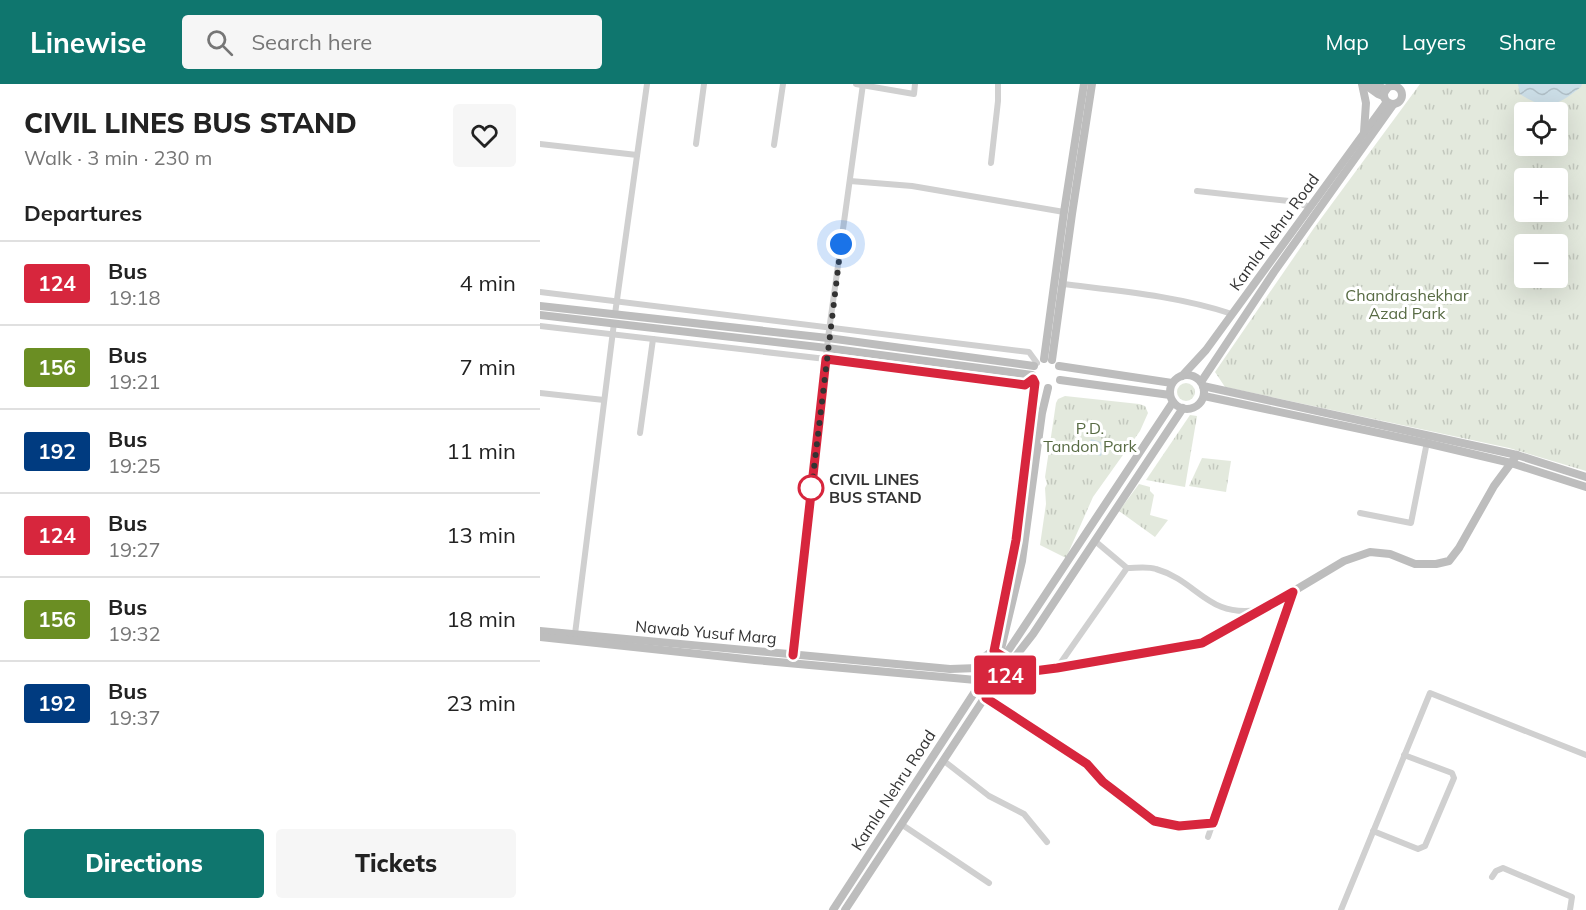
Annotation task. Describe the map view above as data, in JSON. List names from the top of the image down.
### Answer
{
  "streets": {
    "main road": ["Kamla Nehru Road", "Nawab Yusuf Marg"]
  },
  "parks": ["Chandrashekhar Azad Park", "P.D. Tandon Park"],
  "places": ["CIVIL LINES BUS STAND"],
  "lines": ["bus line 124"],
  "page": {
    "header": "Linewise",
    "search": "Search here",
    "nav": ["Map", "Layers", "Share"],
    "heading": [
      ["CIVIL LINES BUS STAND", "Walk · 3 min · 230 m"],
      "Departures"
    ],
    "on_map": "124",
    "map_buttons": ["+", "−"],
    "list": [
      {
        "mark": "124",
        "name": "Bus",
        "note": "19:18",
        "value": "4 min"
      },
      {
        "mark": "156",
        "name": "Bus",
        "note": "19:21",
        "value": "7 min"
      },
      {
        "mark": "192",
        "name": "Bus",
        "note": "19:25",
        "value": "11 min"
      },
      {
        "mark": "124",
        "name": "Bus",
        "note": "19:27",
        "value": "13 min"
      },
      {
        "mark": "156",
        "name": "Bus",
        "note": "19:32",
        "value": "18 min"
      },
      {
        "mark": "192",
        "name": "Bus",
        "note": "19:37",
        "value": "23 min"
      }
    ],
    "buttons": ["Directions", "Tickets"]
  }
}
